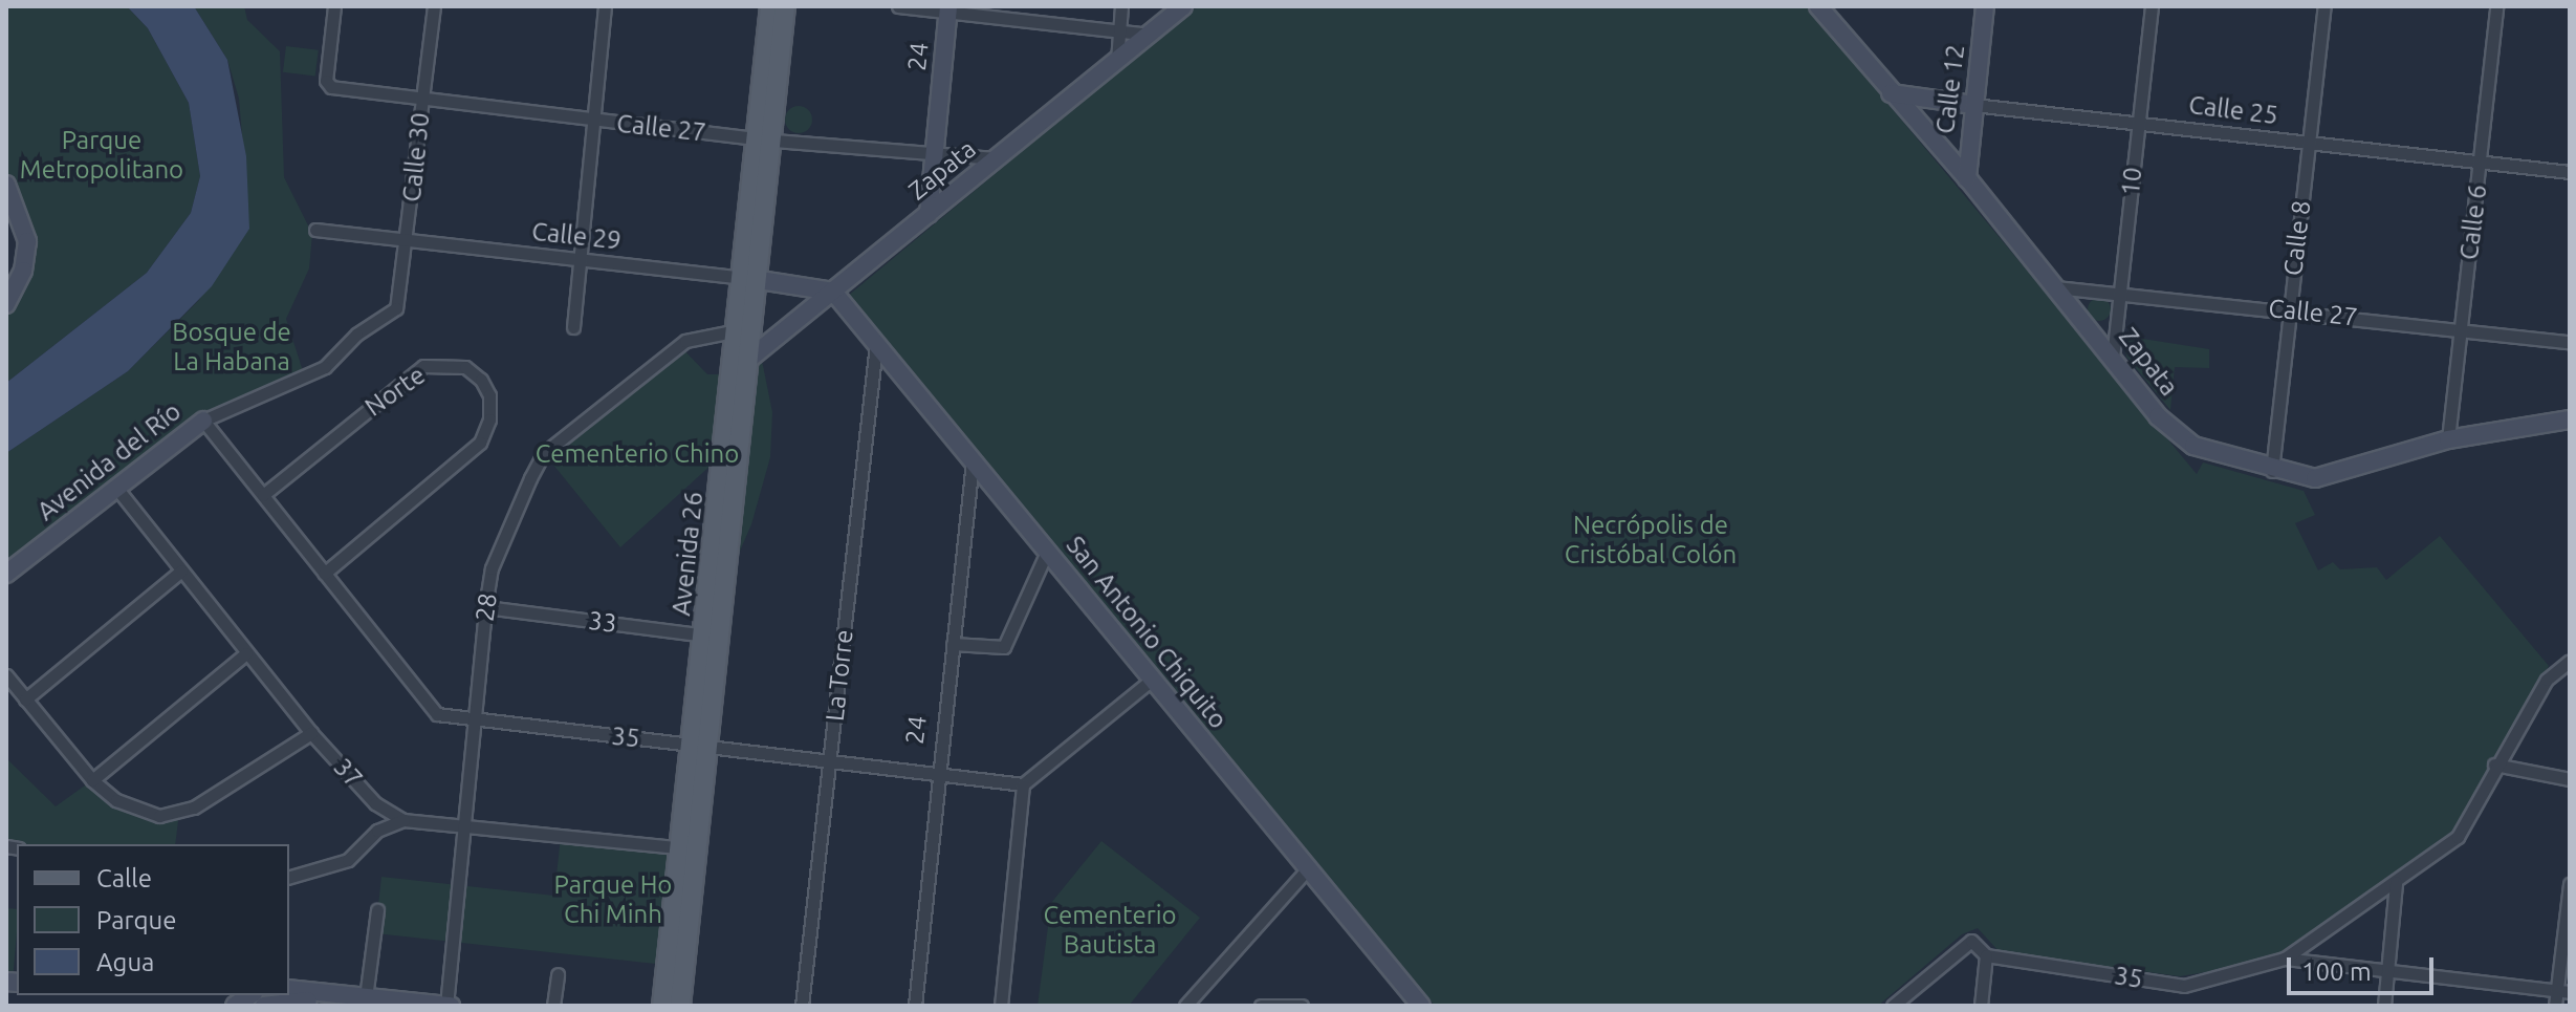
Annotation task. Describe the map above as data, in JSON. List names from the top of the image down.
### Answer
{
  "streets": {
    "main road": [
      "24",
      "Calle 12",
      "Calle 25",
      "Zapata",
      "Calle 29",
      "Avenida del Río",
      "Avenida 26",
      "San Antonio Chiquito"
    ],
    "street": [
      "Calle 27",
      "Calle 30",
      "10",
      "Calle 6",
      "Calle 8",
      "Norte",
      "28",
      "33",
      "La Torre",
      "35",
      "37"
    ]
  },
  "crossings": [
    ["24", "Calle 27"],
    ["24", "Zapata"],
    ["24", "San Antonio Chiquito"],
    ["24", "35"],
    ["Calle 12", "Calle 25"],
    ["Calle 12", "Zapata"],
    ["Calle 25", "Zapata"],
    ["Calle 25", "10"],
    ["Calle 25", "Calle 6"],
    ["Calle 25", "Calle 8"],
    ["Calle 27", "Calle 30"],
    ["Calle 27", "Zapata"],
    ["Calle 27", "10"],
    ["Calle 27", "Calle 6"],
    ["Calle 27", "Calle 8"],
    ["Calle 27", "Avenida 26"],
    ["Calle 30", "Calle 29"],
    ["Calle 30", "Avenida del Río"],
    ["Calle 30", "35"],
    ["Zapata", "10"],
    ["Zapata", "Calle 6"],
    ["Zapata", "Calle 29"],
    ["Zapata", "Calle 8"],
    ["Zapata", "Avenida 26"],
    ["Zapata", "San Antonio Chiquito"],
    ["Calle 29", "Avenida 26"],
    ["Calle 29", "San Antonio Chiquito"],
    ["Norte", "35"],
    ["Avenida del Río", "35"],
    ["Avenida del Río", "37"],
    ["Avenida 26", "28"],
    ["Avenida 26", "33"],
    ["Avenida 26", "35"],
    ["Avenida 26", "37"],
    ["28", "33"],
    ["28", "35"],
    ["28", "37"],
    ["San Antonio Chiquito", "La Torre"],
    ["La Torre", "35"]
  ],
  "parks": [
    "Parque Metropolitano",
    "Bosque de La Habana",
    "Cementerio Chino",
    "Necrópolis de Cristóbal Colón",
    "Parque Ho Chi Minh",
    "Cementerio Bautista"
  ],
  "legend": ["Calle", "Parque", "Agua"],
  "scale_bar": "100 m"
}
